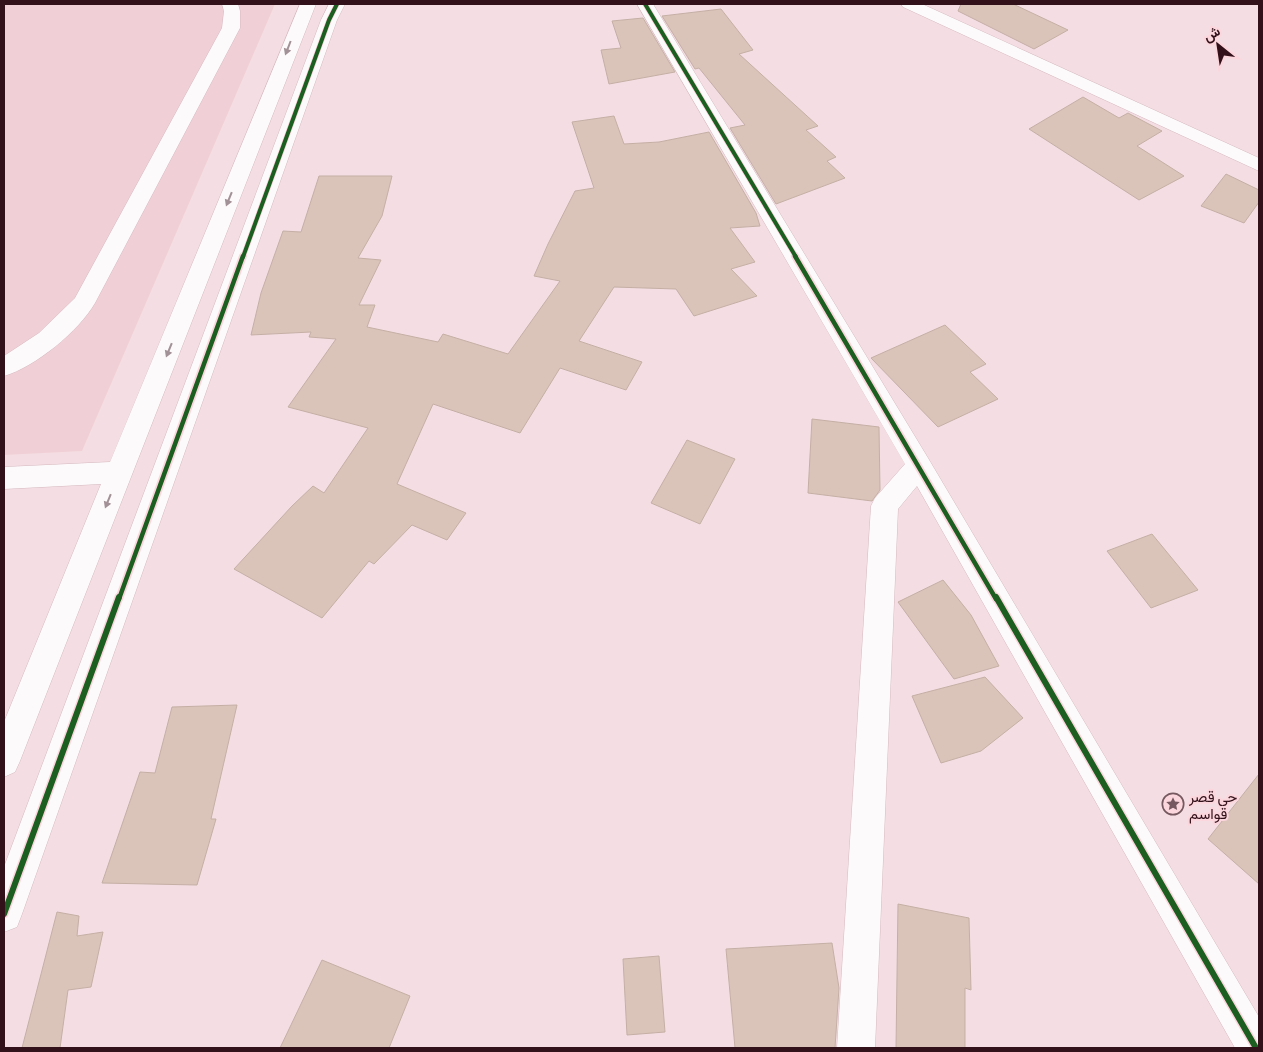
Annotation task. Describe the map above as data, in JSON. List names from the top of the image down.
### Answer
{
  "places": {
    "place": ["حي قصر قواسم"]
  },
  "north": "top left"
}
